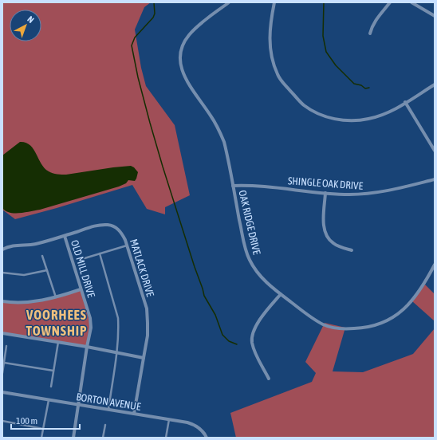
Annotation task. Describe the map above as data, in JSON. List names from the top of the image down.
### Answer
{
  "streets": {
    "street": [
      "SHINGLE OAK DRIVE",
      "OAK RIDGE DRIVE",
      "MATLACK DRIVE",
      "OLD MILL DRIVE",
      "BORTON AVENUE"
    ]
  },
  "crossings": [
    ["SHINGLE OAK DRIVE", "OAK RIDGE DRIVE"],
    ["MATLACK DRIVE", "OLD MILL DRIVE"],
    ["MATLACK DRIVE", "BORTON AVENUE"],
    ["OLD MILL DRIVE", "BORTON AVENUE"]
  ],
  "districts": ["VOORHEES TOWNSHIP"],
  "scale_bar": "100 m",
  "north": "top right"
}
